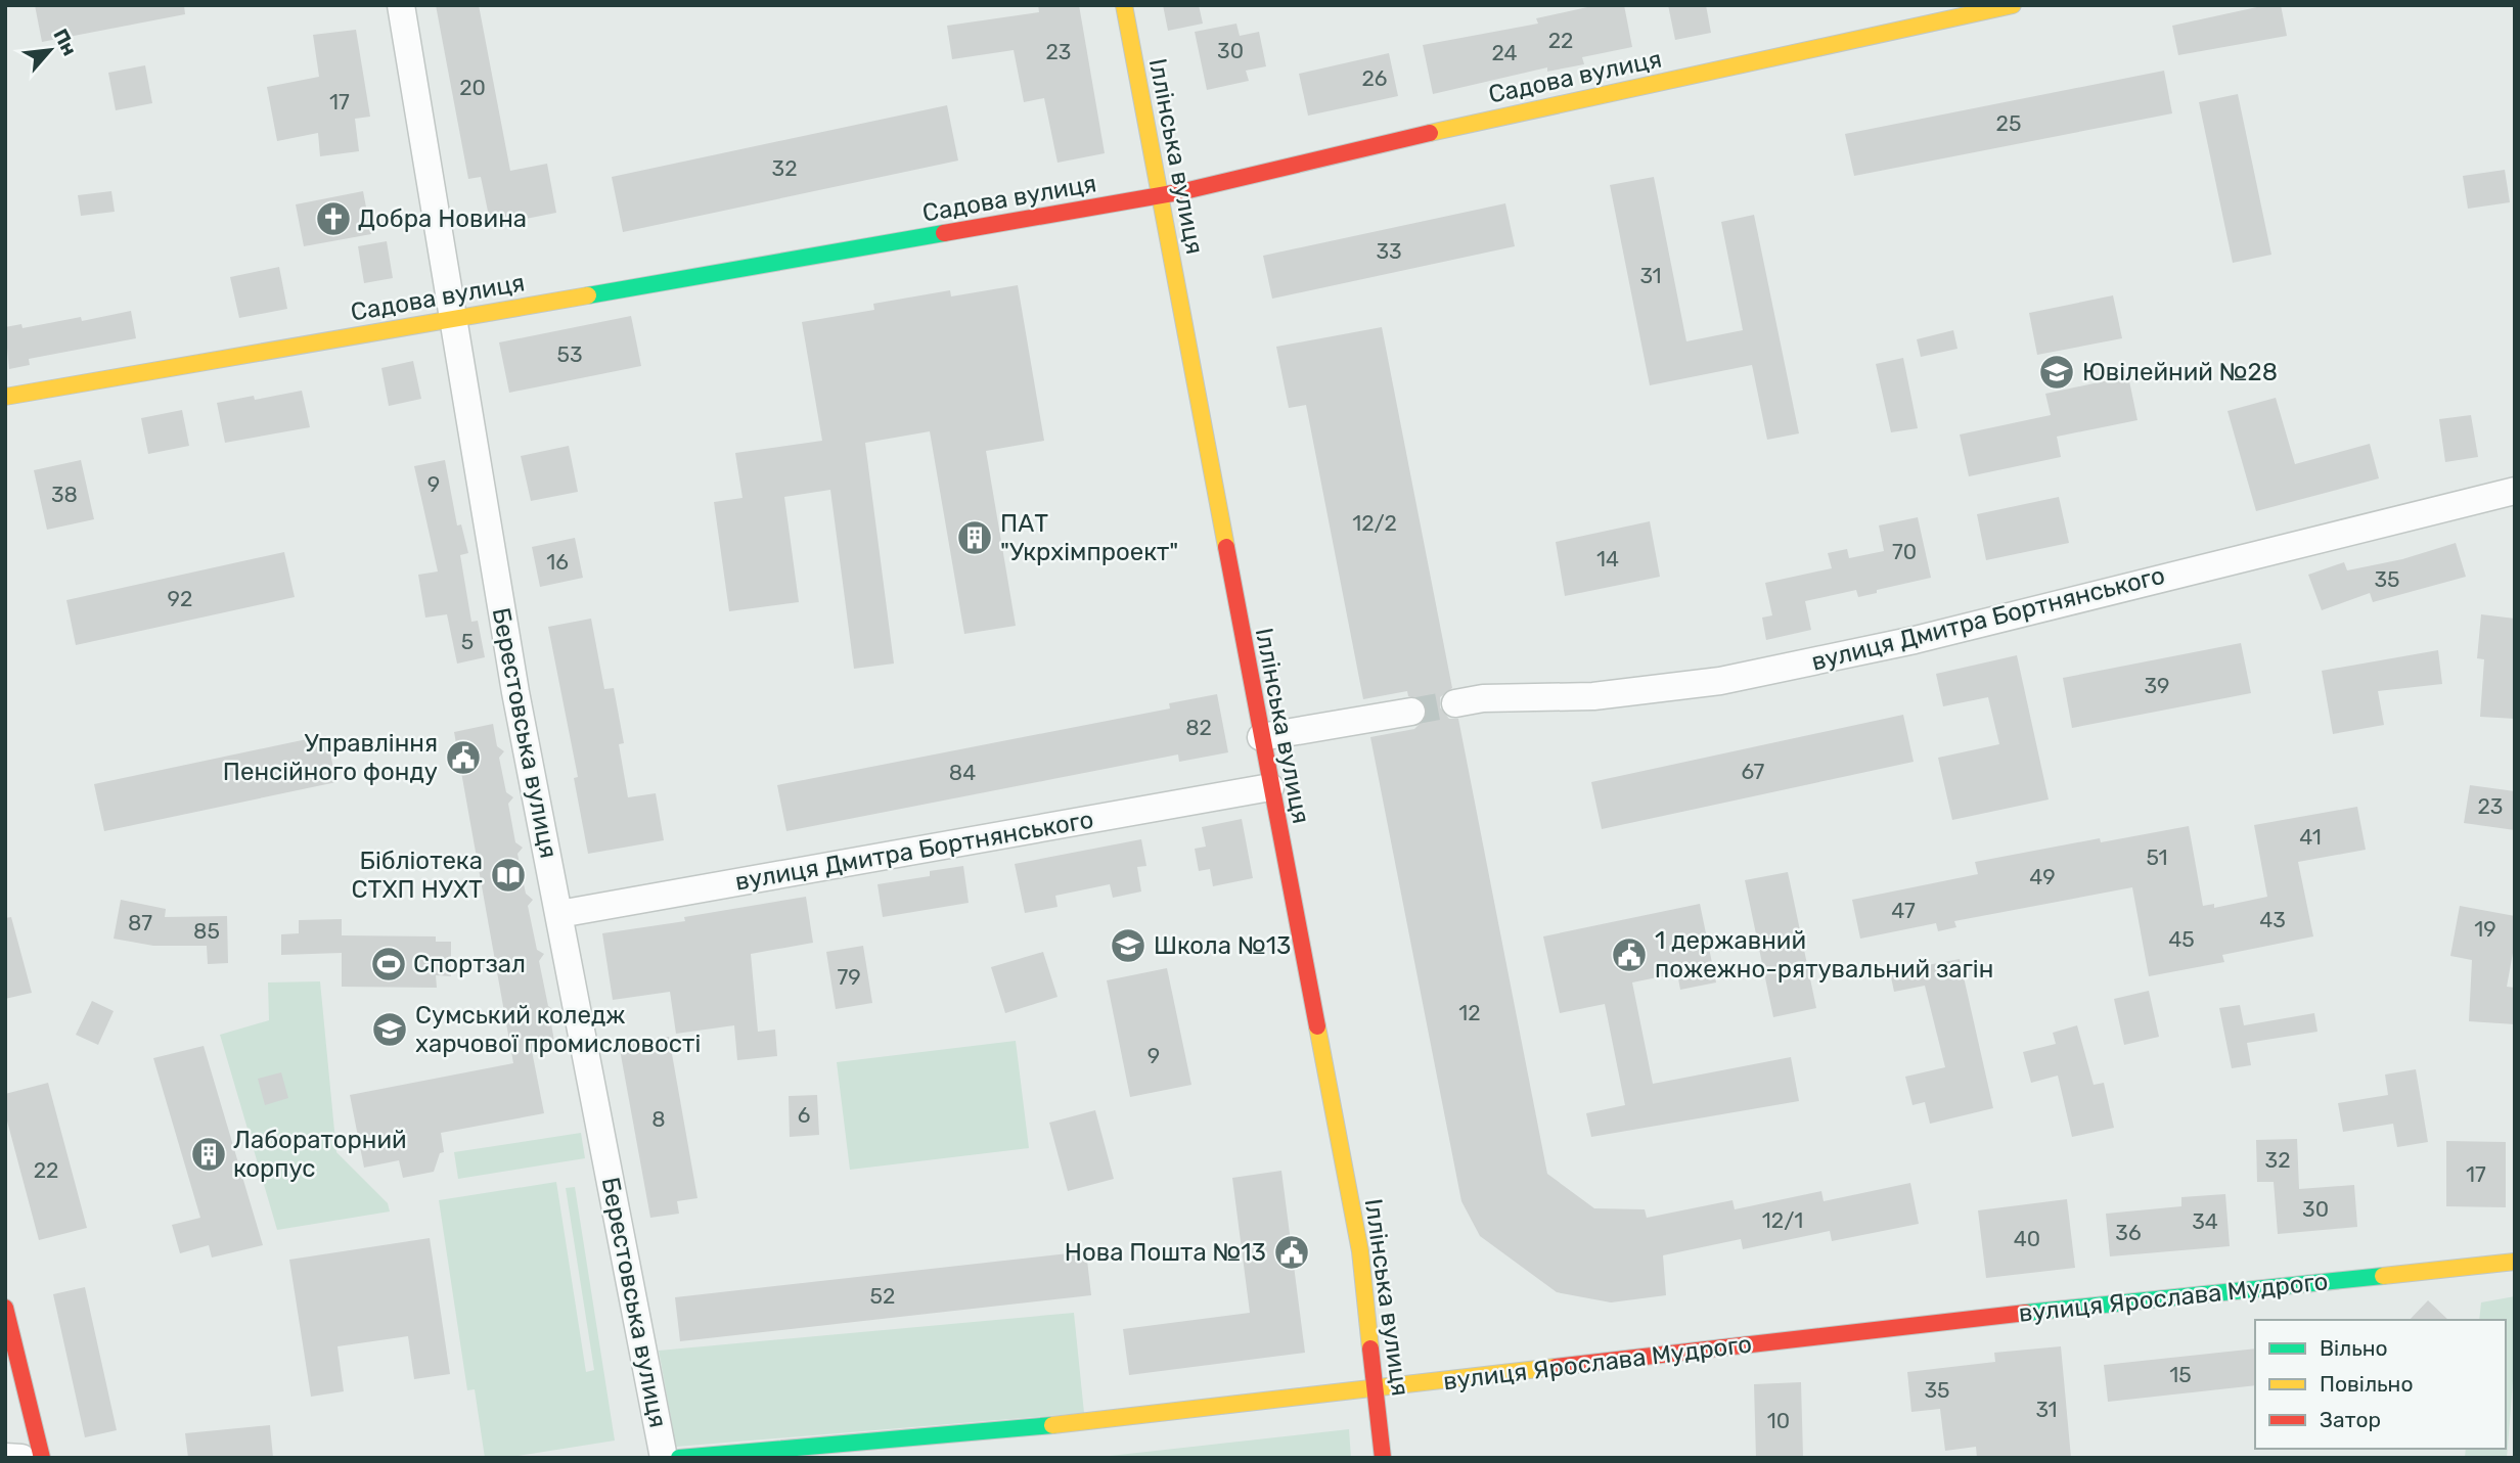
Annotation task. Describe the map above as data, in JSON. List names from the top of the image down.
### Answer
{
  "streets": {
    "street": [
      "Садова вулиця",
      "Іллінська вулиця",
      "вулиця Дмитра Бортнянського",
      "Берестовська вулиця",
      "вулиця Ярослава Мудрого"
    ]
  },
  "crossings": [
    ["Садова вулиця", "Іллінська вулиця"],
    ["Садова вулиця", "Берестовська вулиця"],
    ["Іллінська вулиця", "вулиця Дмитра Бортнянського"],
    ["Іллінська вулиця", "вулиця Ярослава Мудрого"],
    ["вулиця Дмитра Бортнянського", "Берестовська вулиця"]
  ],
  "places": {
    "church": ["Добра Новина"],
    "school or university": ["Ювілейний №28", "Школа №13", "Сумський коледж харчової промисловості"],
    "building": ["ПАТ \"Укрхімпроект\"", "Лабораторний корпус"],
    "public building": ["Управління Пенсійного фонду", "1 державний пожежно-рятувальний загін", "Нова Пошта №13"],
    "library": ["Бібліотека СТХП НУХТ"],
    "sports": ["Спортзал"]
  },
  "house_numbers": [
    "22",
    "30",
    "23",
    "24",
    "26",
    "20",
    "17",
    "25",
    "32",
    "33",
    "31",
    "53",
    "9",
    "38",
    "12/2",
    "70",
    "14",
    "16",
    "35",
    "92",
    "5",
    "39",
    "82",
    "67",
    "84",
    "23",
    "41",
    "51",
    "49",
    "47",
    "43",
    "87",
    "19",
    "85",
    "45",
    "79",
    "12",
    "9",
    "6",
    "8",
    "32",
    "22",
    "17",
    "30",
    "12/1",
    "34",
    "36",
    "40",
    "52",
    "15",
    "35",
    "31",
    "10"
  ],
  "legend": ["Вільно", "Повільно", "Затор"],
  "north": "top right"
}
